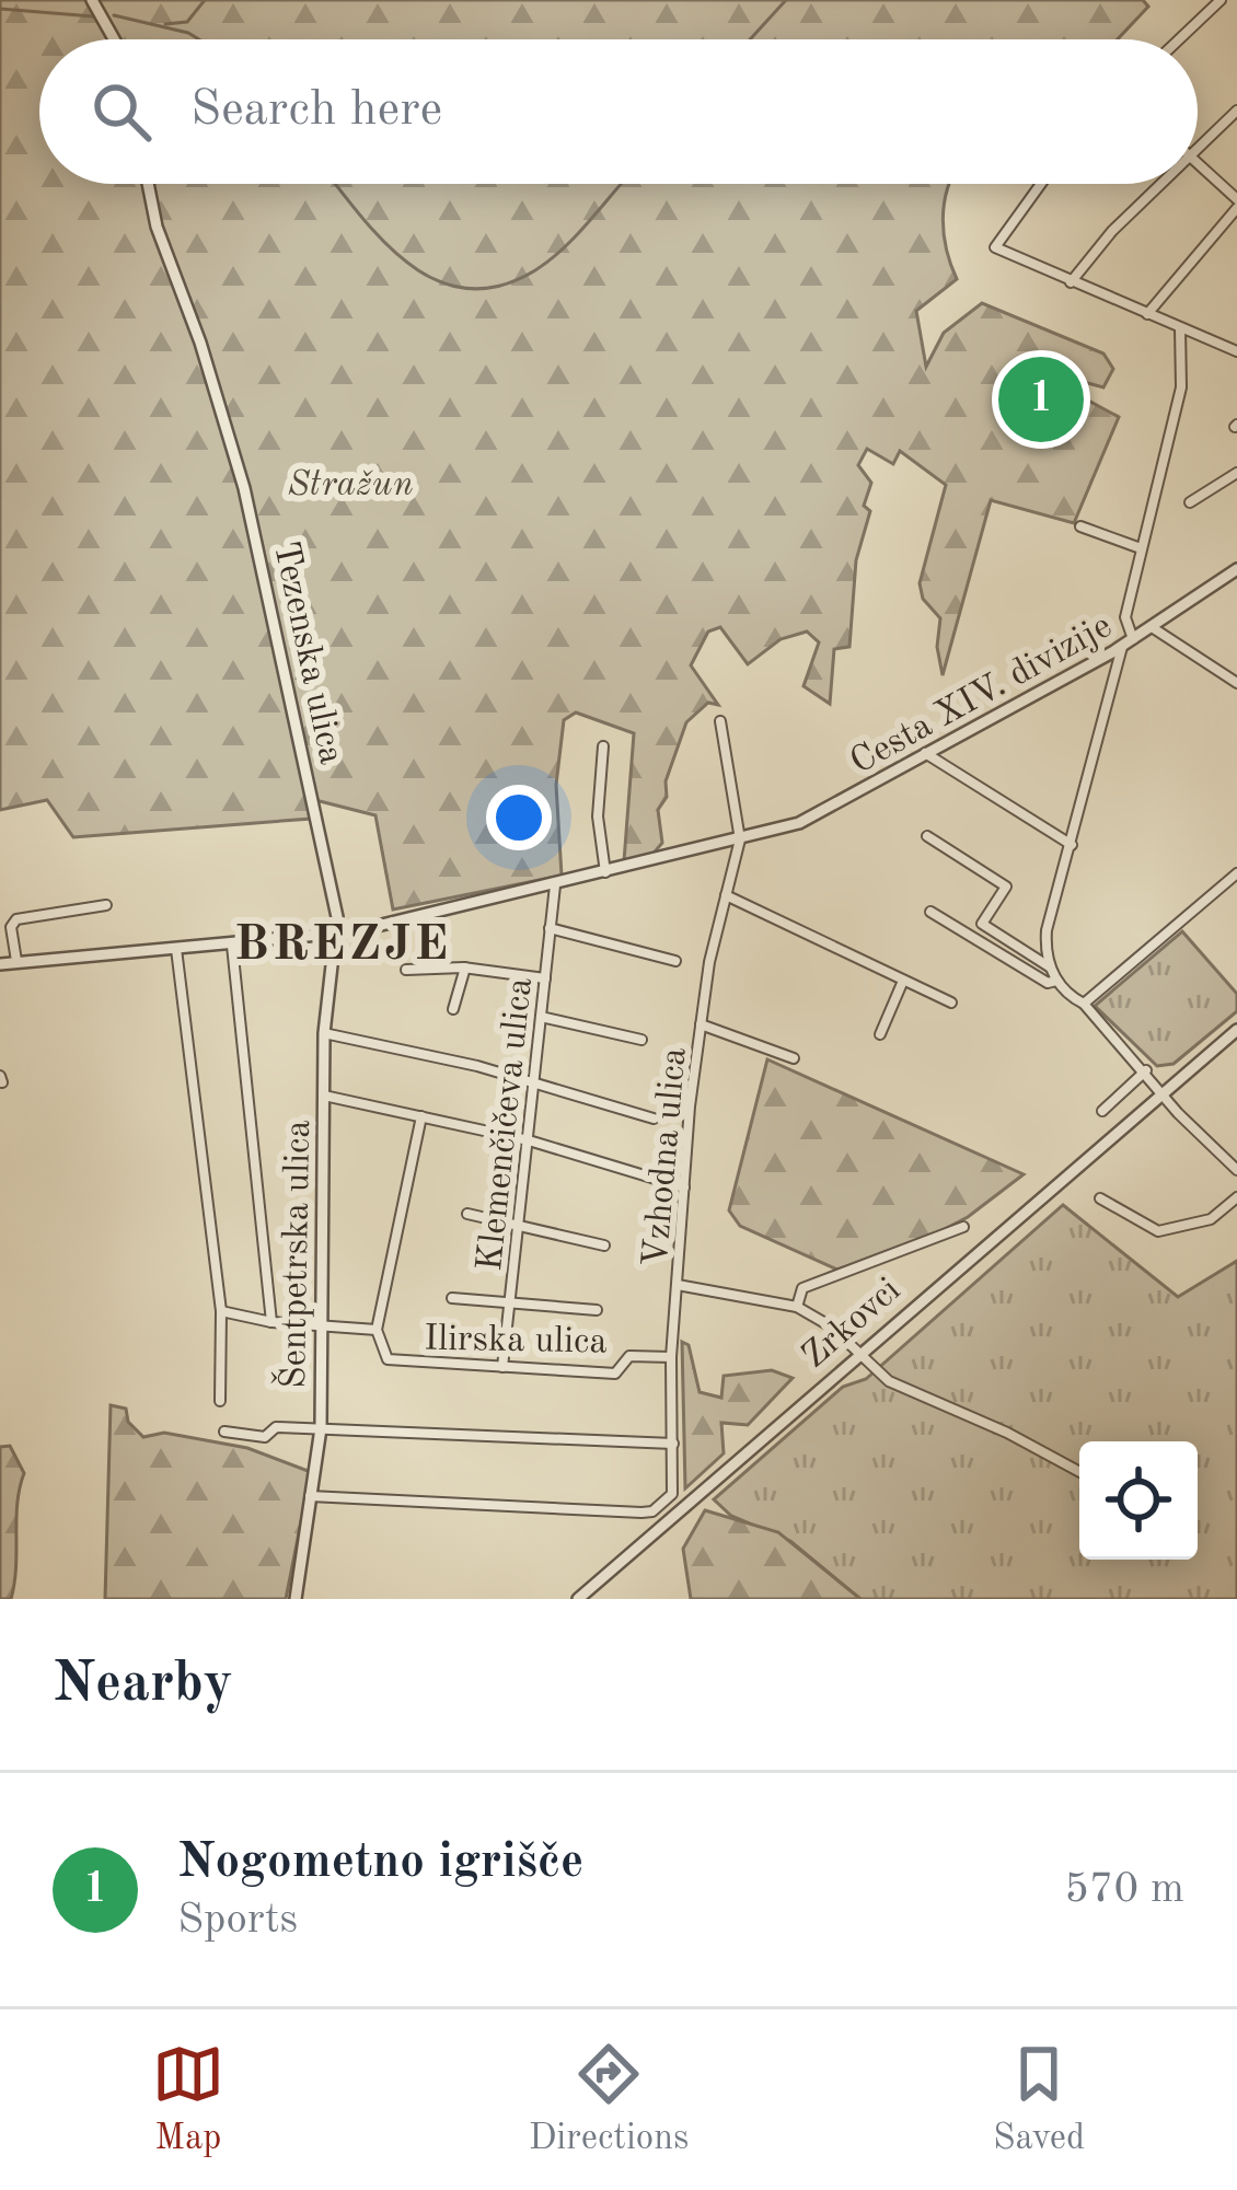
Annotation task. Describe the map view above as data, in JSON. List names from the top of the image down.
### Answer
{
  "streets": {
    "street": [
      "Tezenska ulica",
      "Cesta XIV. divizije",
      "Klemenčičeva ulica",
      "Vzhodna ulica",
      "Šentpetrska ulica",
      "Zrkovci",
      "Ilirska ulica"
    ]
  },
  "crossings": [
    ["Tezenska ulica", "Cesta XIV. divizije"],
    ["Tezenska ulica", "Šentpetrska ulica"],
    ["Cesta XIV. divizije", "Klemenčičeva ulica"],
    ["Cesta XIV. divizije", "Vzhodna ulica"],
    ["Cesta XIV. divizije", "Šentpetrska ulica"],
    ["Klemenčičeva ulica", "Ilirska ulica"],
    ["Vzhodna ulica", "Šentpetrska ulica"],
    ["Vzhodna ulica", "Ilirska ulica"],
    ["Šentpetrska ulica", "Ilirska ulica"]
  ],
  "districts": ["BREZJE"],
  "parks": ["Stražun"],
  "page": {
    "search": "Search here",
    "pins": "1",
    "heading": "Nearby",
    "list": [
      {
        "mark": "1",
        "name": "Nogometno igrišče",
        "note": "Sports",
        "value": "570 m"
      }
    ],
    "nav": ["Map", "Directions", "Saved"]
  }
}
